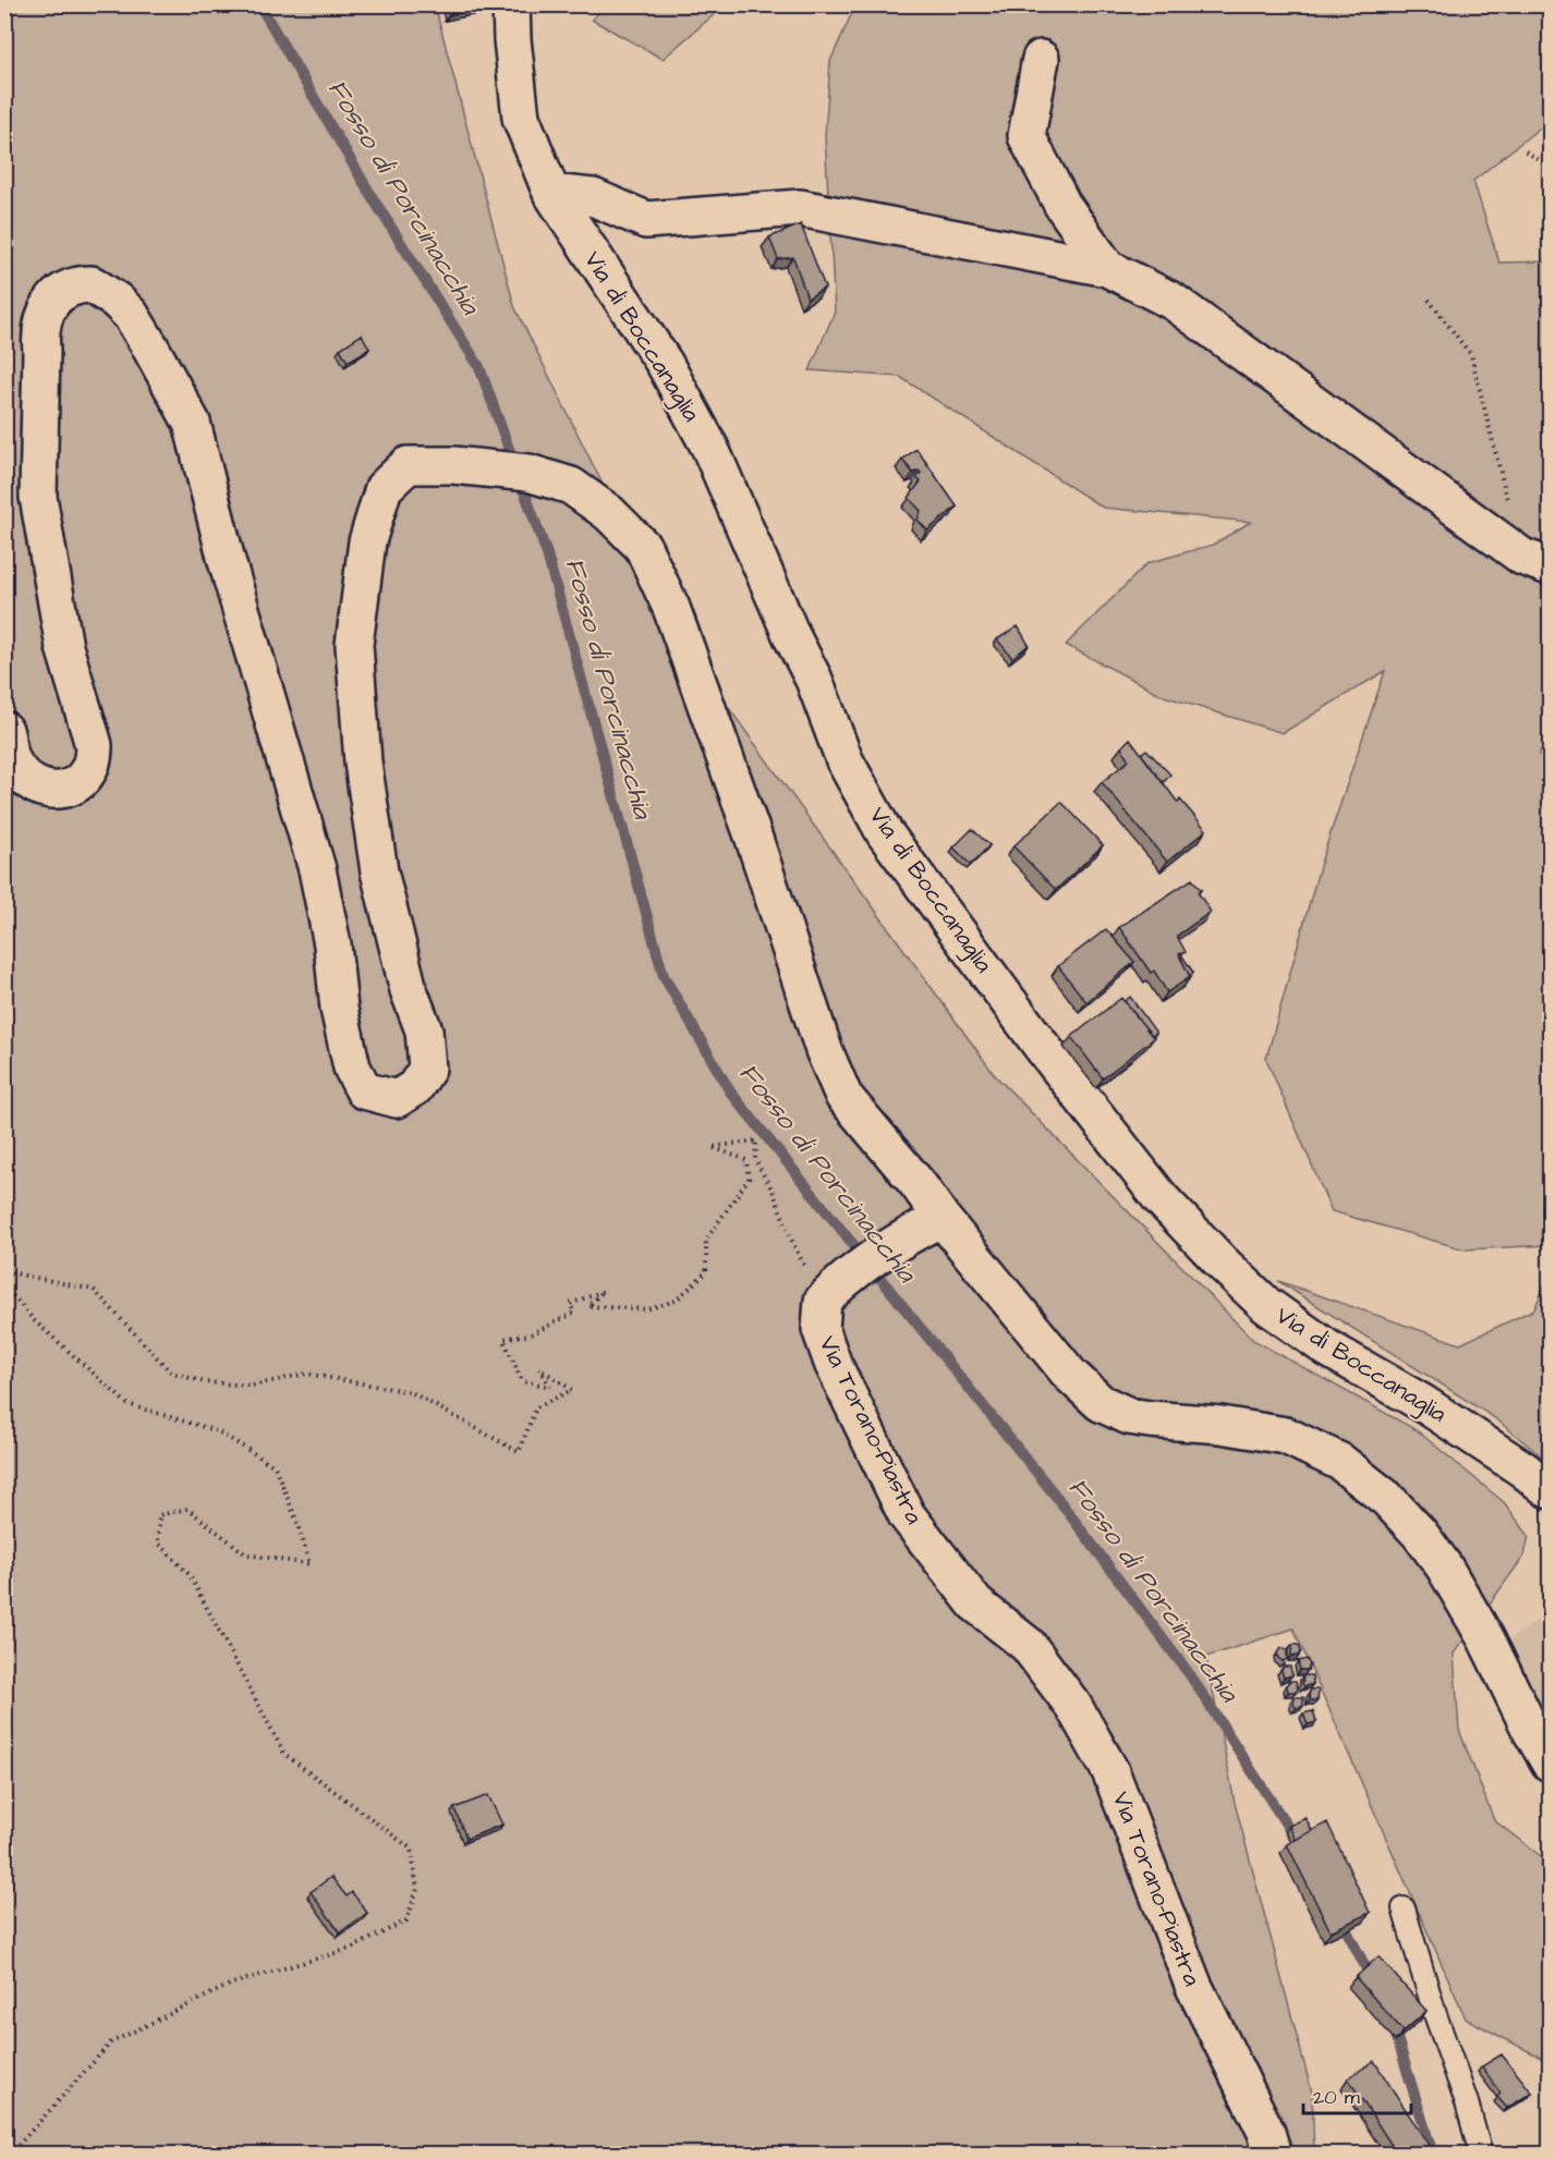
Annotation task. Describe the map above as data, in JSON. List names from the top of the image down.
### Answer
{
  "streets": {
    "street": ["Via di Boccanaglia", "Via Torano-Piastra"]
  },
  "water": ["Fosso di Porcinacchia"],
  "scale_bar": "20 m"
}
